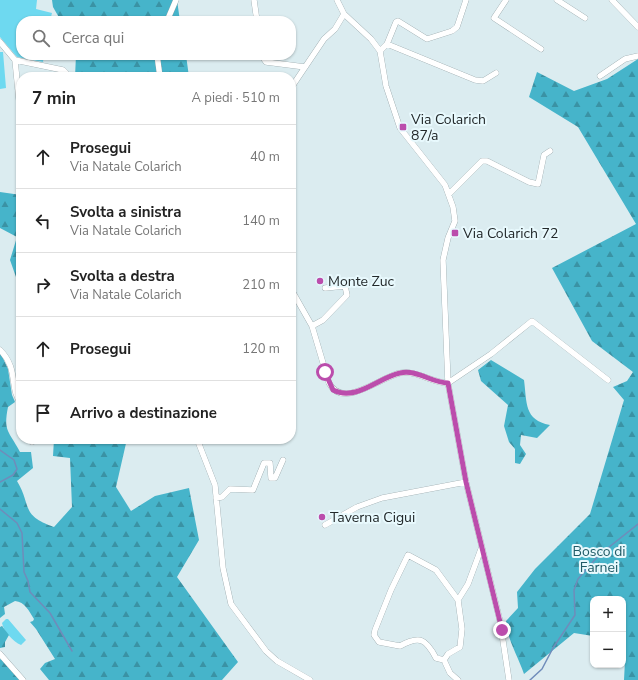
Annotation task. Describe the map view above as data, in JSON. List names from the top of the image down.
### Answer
{
  "parks": ["Bosco di Farnei"],
  "places": {
    "transit": ["Via Colarich 87/a", "Via Colarich 72"],
    "other": ["Monte Zuc", "Taverna Cigui"]
  },
  "page": {
    "search": "Cerca qui",
    "heading": ["7 min", "A piedi · 510 m"],
    "list": [
      ["Prosegui", "Via Natale Colarich", "40 m"],
      ["Svolta a sinistra", "Via Natale Colarich", "140 m"],
      ["Svolta a destra", "Via Natale Colarich", "210 m"],
      ["Prosegui", "120 m"],
      "Arrivo a destinazione"
    ],
    "map_buttons": ["+", "−"]
  }
}
